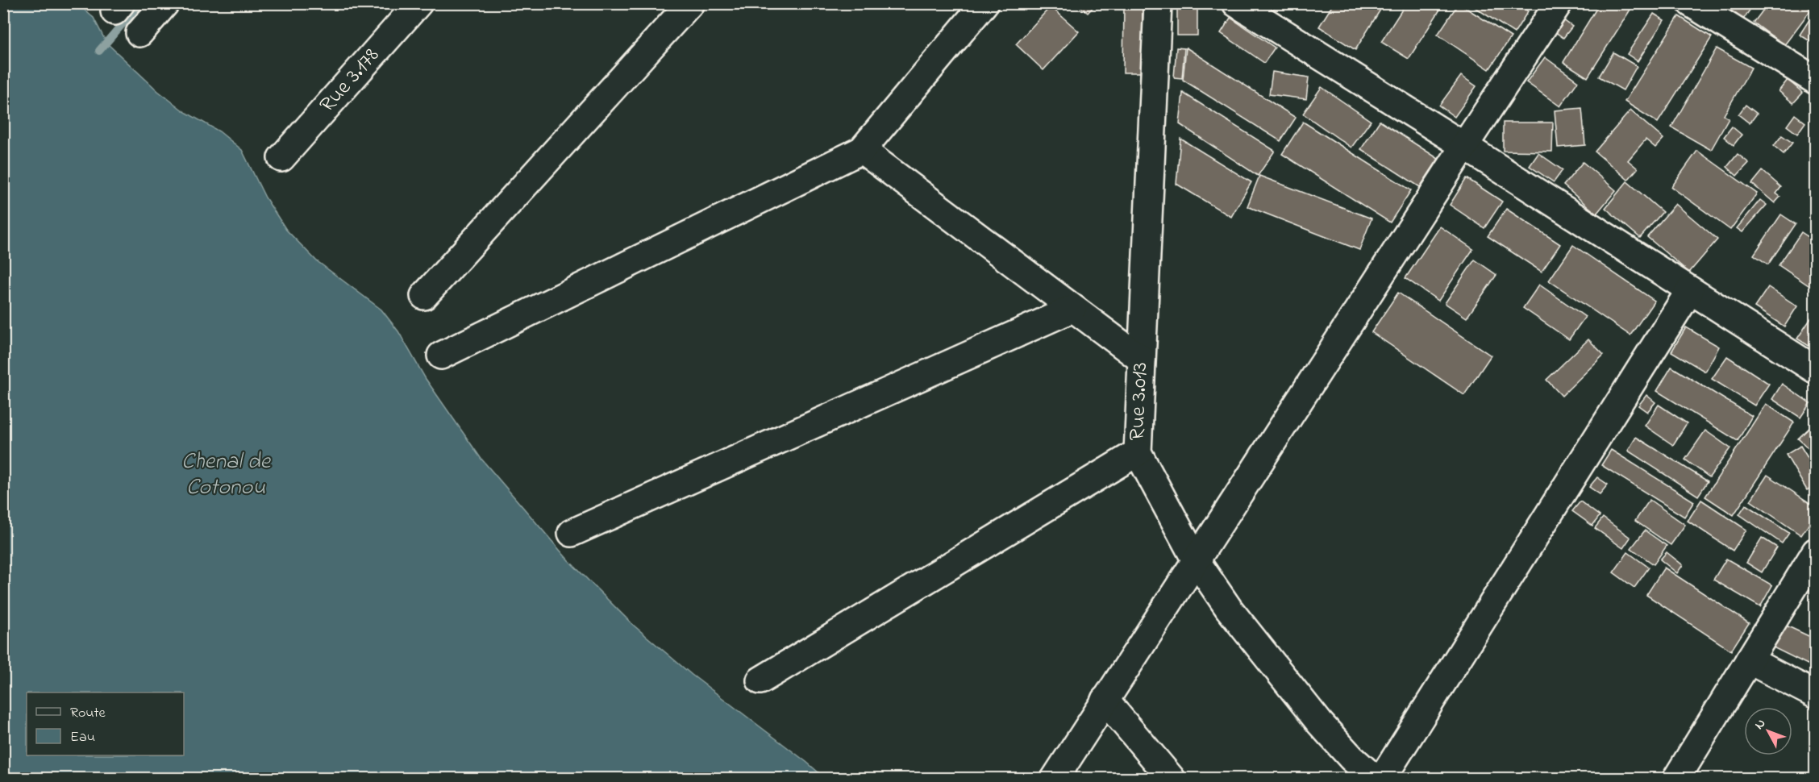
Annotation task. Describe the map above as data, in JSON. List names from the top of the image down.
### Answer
{
  "streets": {
    "street": ["Rue 3.178", "Rue 3.013"]
  },
  "water": ["Chenal de Cotonou"],
  "legend": ["Route", "Eau"],
  "north": "top left"
}
